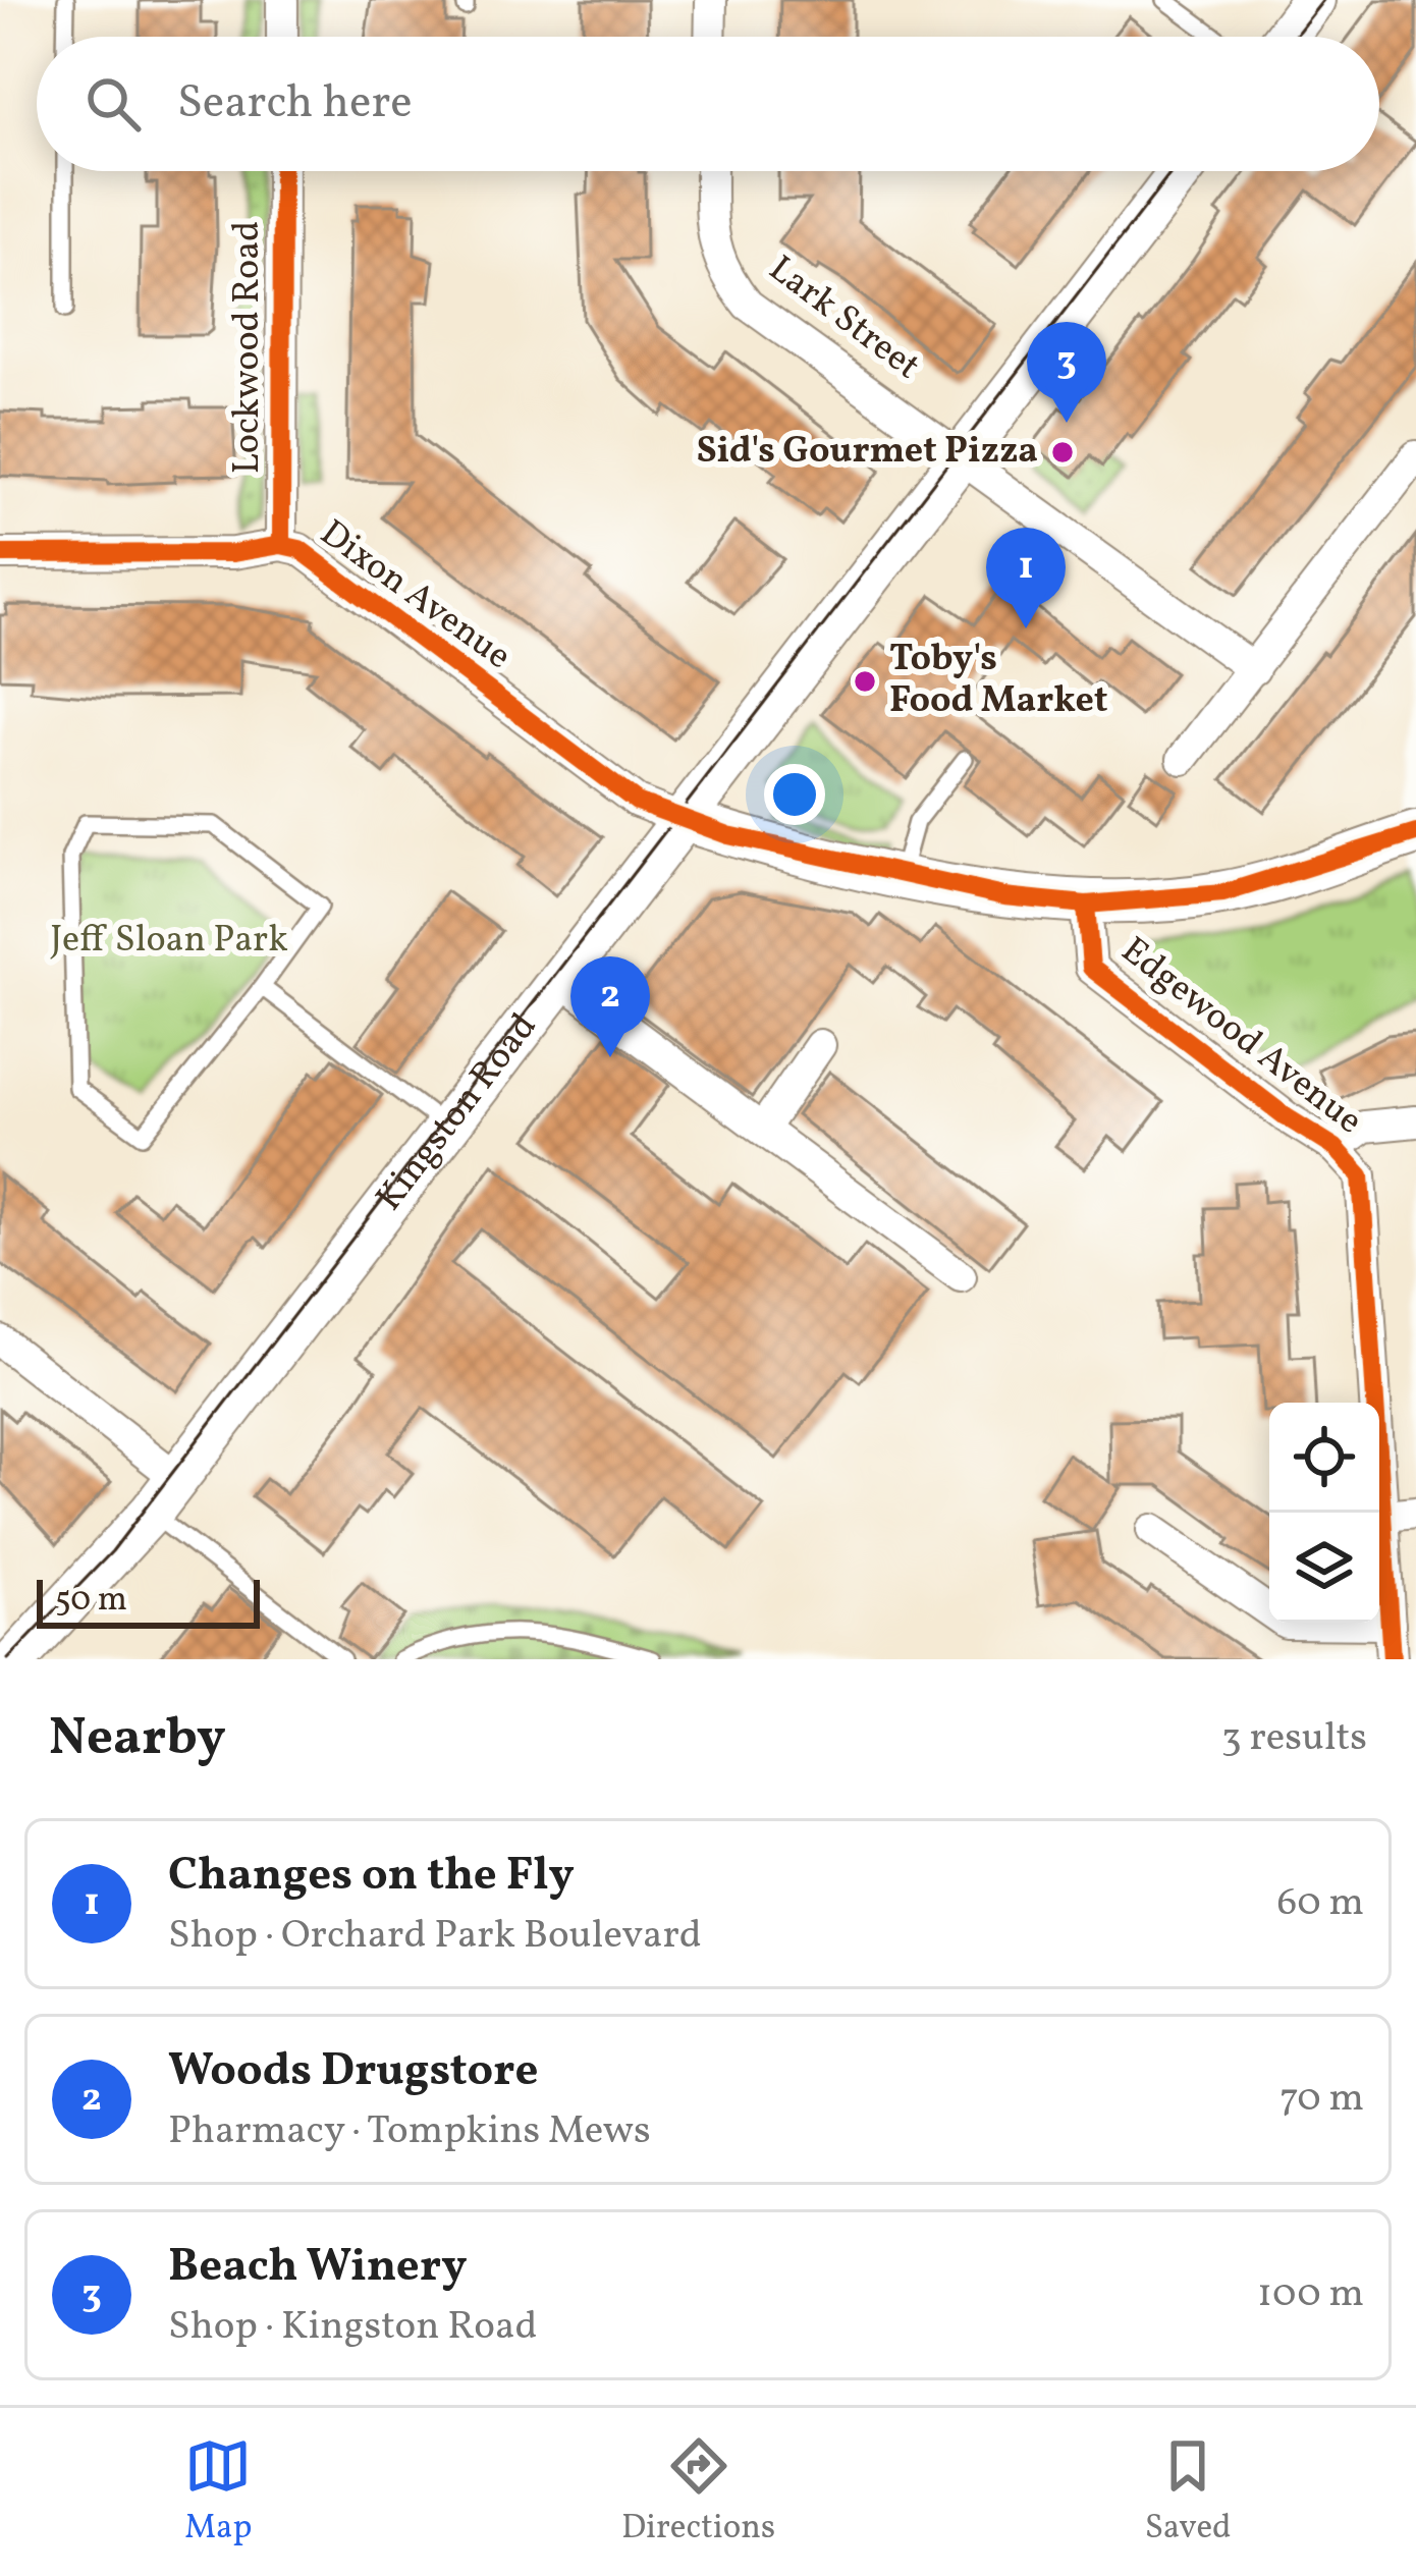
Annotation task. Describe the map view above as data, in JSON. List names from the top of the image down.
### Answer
{
  "streets": {
    "main road": ["Kingston Road"],
    "street": [
      "Lark Street",
      "Lockwood Road",
      "Dixon Avenue",
      "Edgewood Avenue"
    ]
  },
  "crossings": [
    ["Lark Street", "Kingston Road"],
    ["Lockwood Road", "Dixon Avenue"],
    ["Dixon Avenue", "Kingston Road"]
  ],
  "parks": ["Jeff Sloan Park"],
  "places": ["Sid's Gourmet Pizza", "Toby's Food Market"],
  "scale_bar": "50 m",
  "page": {
    "search": "Search here",
    "pins": ["3", "1", "2"],
    "scale": "50 m",
    "heading": ["Nearby", "3 results"],
    "list": [
      {
        "mark": "1",
        "name": "Changes on the Fly",
        "note": "Shop · Orchard Park Boulevard",
        "value": "60 m"
      },
      {
        "mark": "2",
        "name": "Woods Drugstore",
        "note": "Pharmacy · Tompkins Mews",
        "value": "70 m"
      },
      {
        "mark": "3",
        "name": "Beach Winery",
        "note": "Shop · Kingston Road",
        "value": "100 m"
      }
    ],
    "nav": ["Map", "Directions", "Saved"]
  }
}
